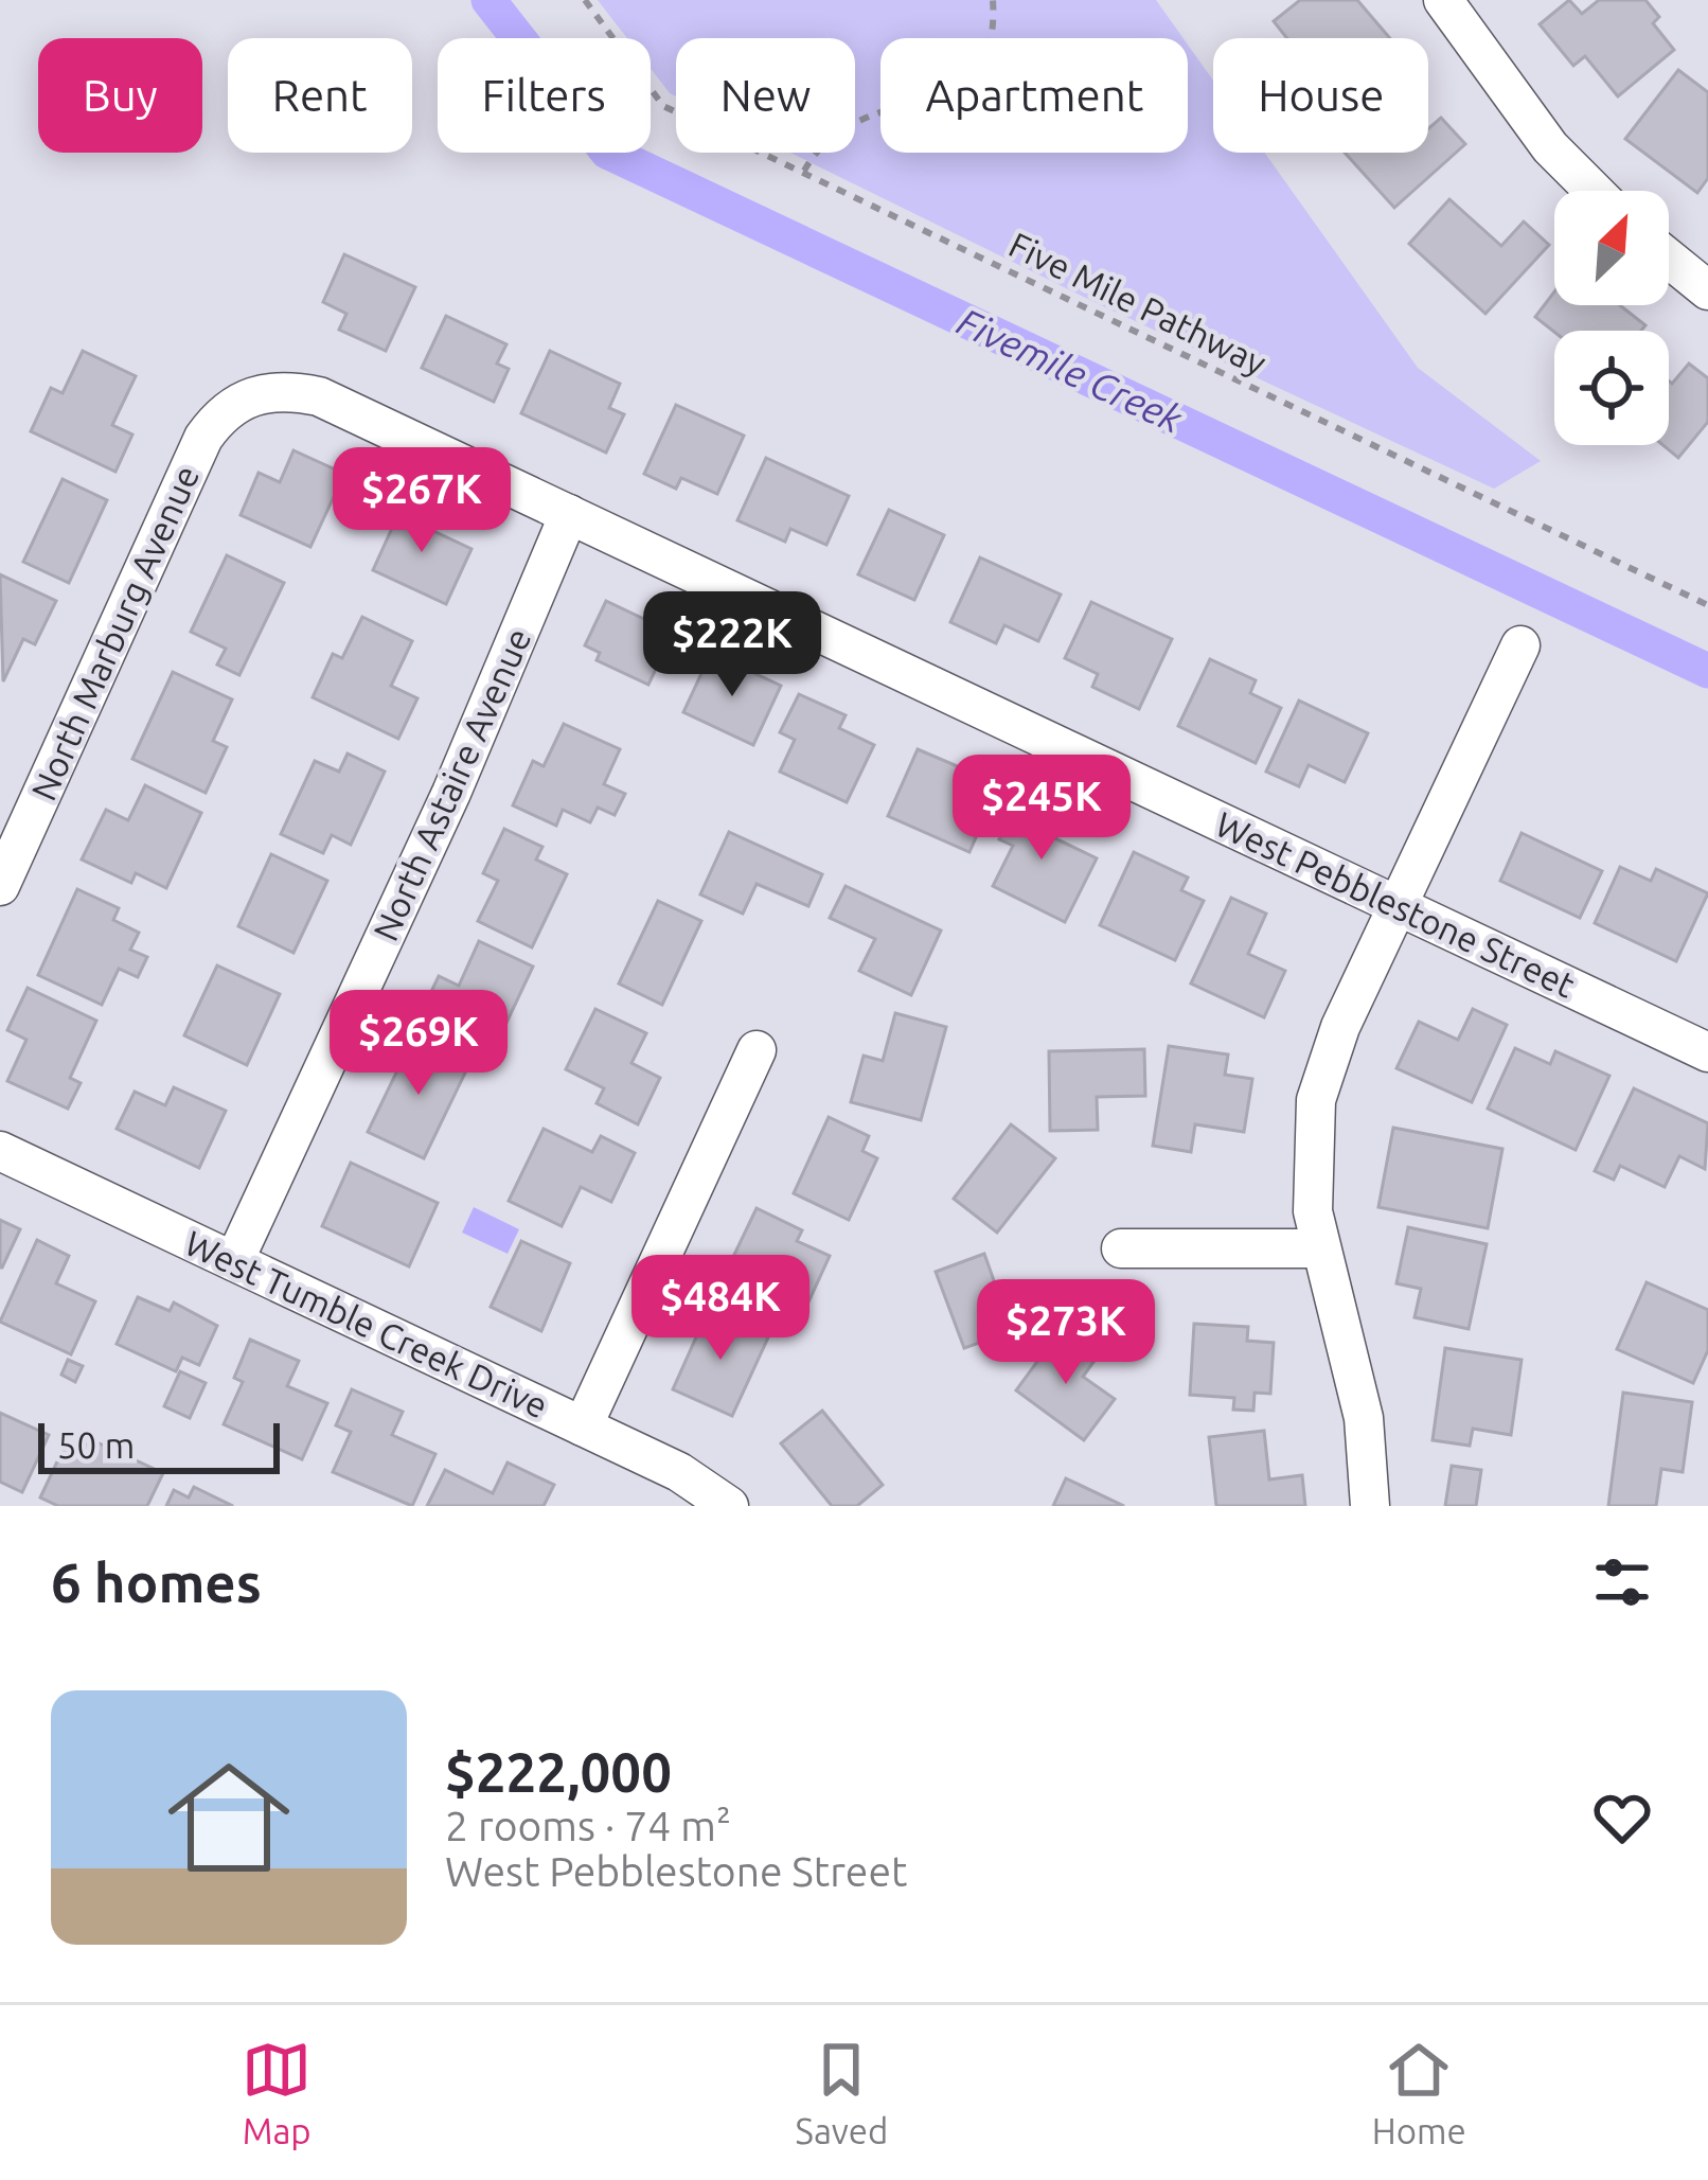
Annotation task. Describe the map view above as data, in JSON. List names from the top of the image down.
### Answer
{
  "streets": {
    "street": [
      "North Marburg Avenue",
      "North Astaire Avenue",
      "West Pebblestone Street",
      "West Tumble Creek Drive"
    ],
    "path": ["Five Mile Pathway"]
  },
  "crossings": [
    ["North Marburg Avenue", "West Pebblestone Street"],
    ["North Astaire Avenue", "West Pebblestone Street"],
    ["North Astaire Avenue", "West Tumble Creek Drive"]
  ],
  "water": ["Fivemile Creek"],
  "scale_bar": "50 m",
  "north": "top right",
  "page": {
    "chip": [
      "Buy",
      "Rent",
      "Filters",
      "New",
      "Apartment",
      "House"
    ],
    "price": [
      "$267K",
      "$222K",
      "$245K",
      "$269K",
      "$484K",
      "$273K"
    ],
    "scale": "50 m",
    "heading": "6 homes",
    "list": [
      {
        "name": "$222,000",
        "note": "2 rooms · 74 m² · West Pebblestone Street"
      }
    ],
    "tabs": ["Map", "Saved", "Home"]
  }
}
